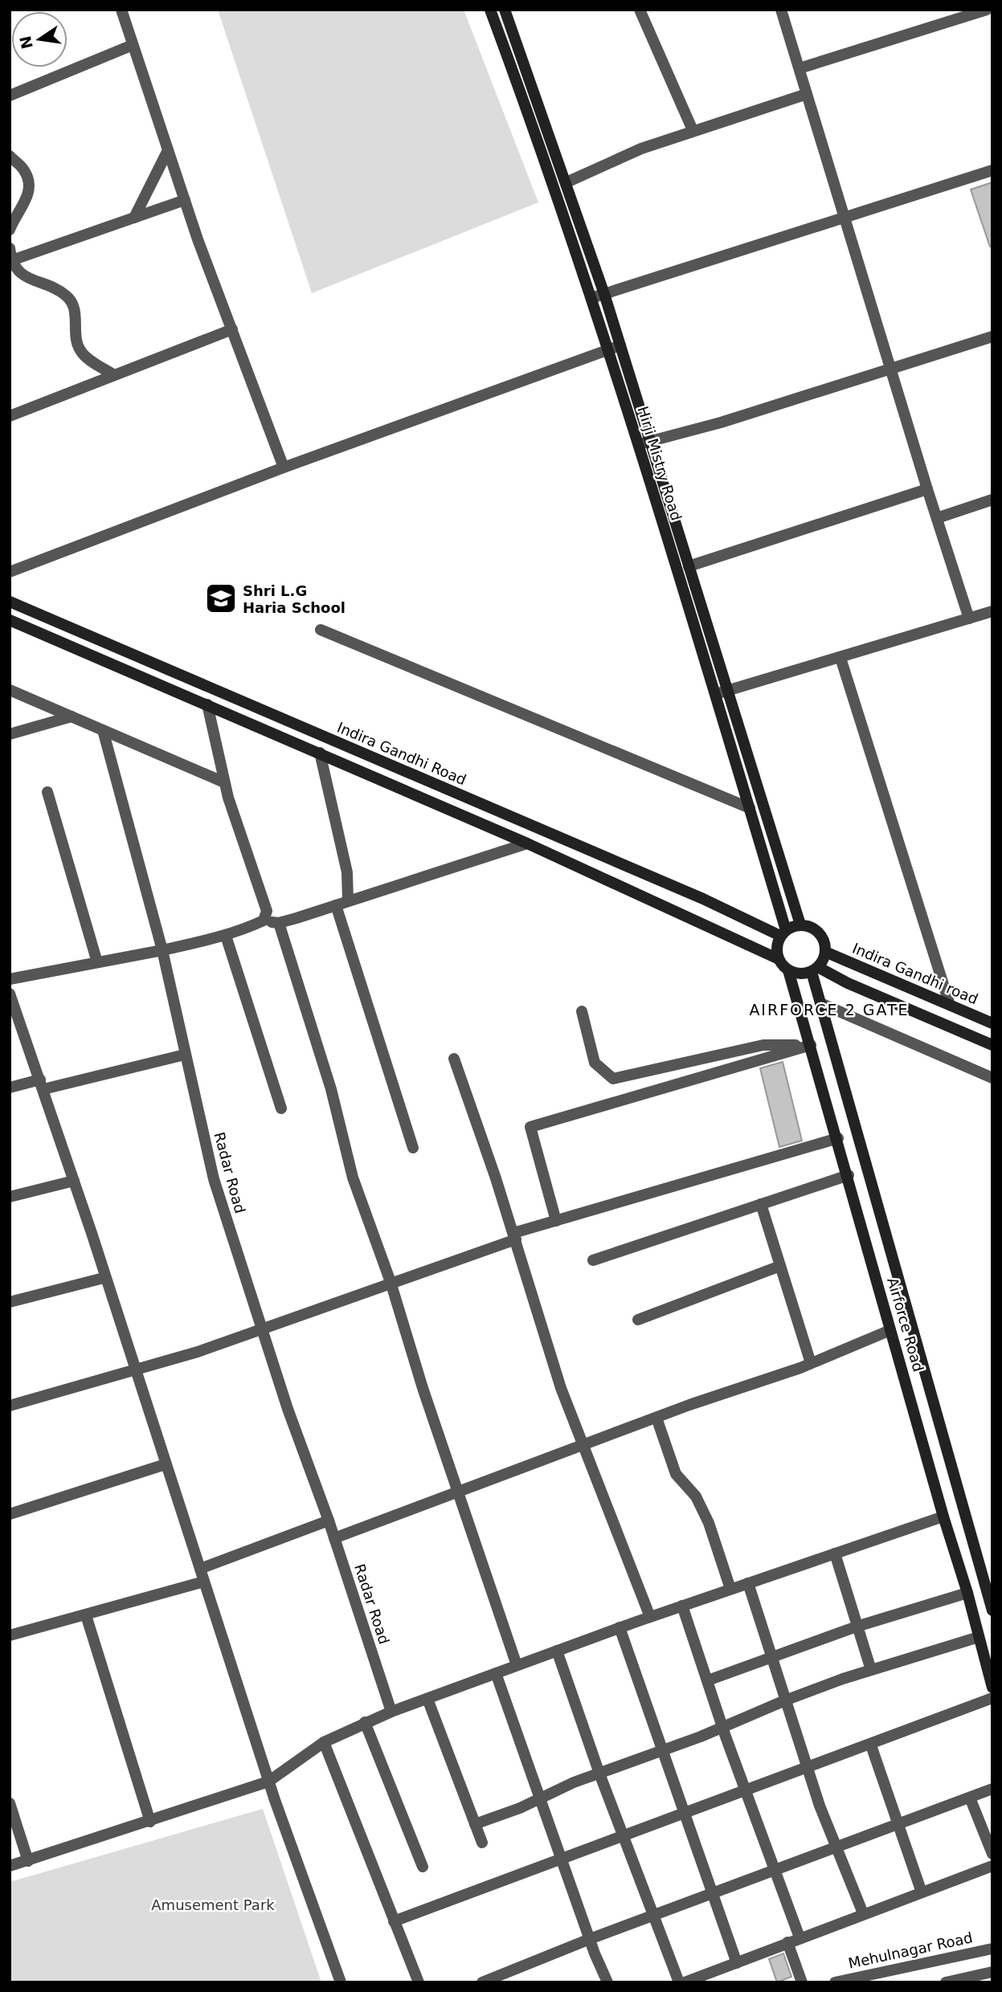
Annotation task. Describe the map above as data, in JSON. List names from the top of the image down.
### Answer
{
  "streets": {
    "main road": [
      "Hirji Mistry Road",
      "Indira Gandhi Road",
      "Indira Gandhi road",
      "Airforce Road"
    ],
    "street": ["Radar Road", "Mehulnagar Road"]
  },
  "crossings": [
    ["Hirji Mistry Road", "Indira Gandhi Road"],
    ["Hirji Mistry Road", "Indira Gandhi road"],
    ["Hirji Mistry Road", "Airforce Road"],
    ["Indira Gandhi Road", "Indira Gandhi road"],
    ["Indira Gandhi Road", "Airforce Road"],
    ["Indira Gandhi road", "Airforce Road"]
  ],
  "districts": ["AIRFORCE 2 GATE"],
  "parks": ["Amusement Park"],
  "places": {
    "school or university": ["Shri L.G Haria School"]
  },
  "north": "left"
}
